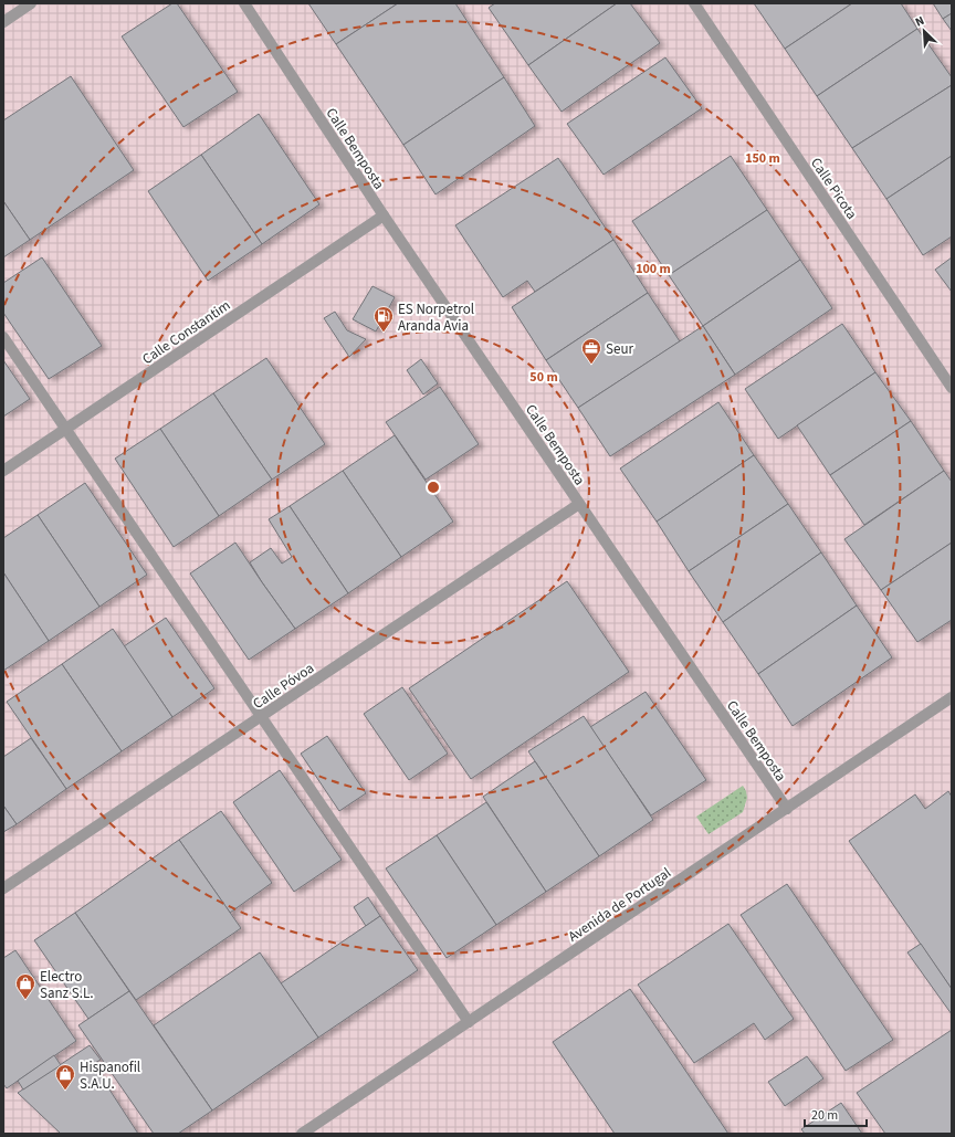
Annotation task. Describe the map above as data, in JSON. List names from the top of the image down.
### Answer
{
  "streets": {
    "street": [
      "Calle Bemposta",
      "Calle Picota",
      "Calle Constantim",
      "Calle Póvoa",
      "Avenida de Portugal"
    ]
  },
  "crossings": [
    ["Calle Bemposta", "Calle Constantim"],
    ["Calle Bemposta", "Calle Póvoa"],
    ["Calle Bemposta", "Avenida de Portugal"]
  ],
  "places": {
    "fuel station": ["ES Norpetrol Aranda Avia"],
    "office": ["Seur"],
    "shop": ["Electro Sanz S.L.", "Hispanofil S.A.U."]
  },
  "scale_bar": "20 m",
  "north": "top left",
  "rings": ["150 m", "100 m", "50 m"]
}
